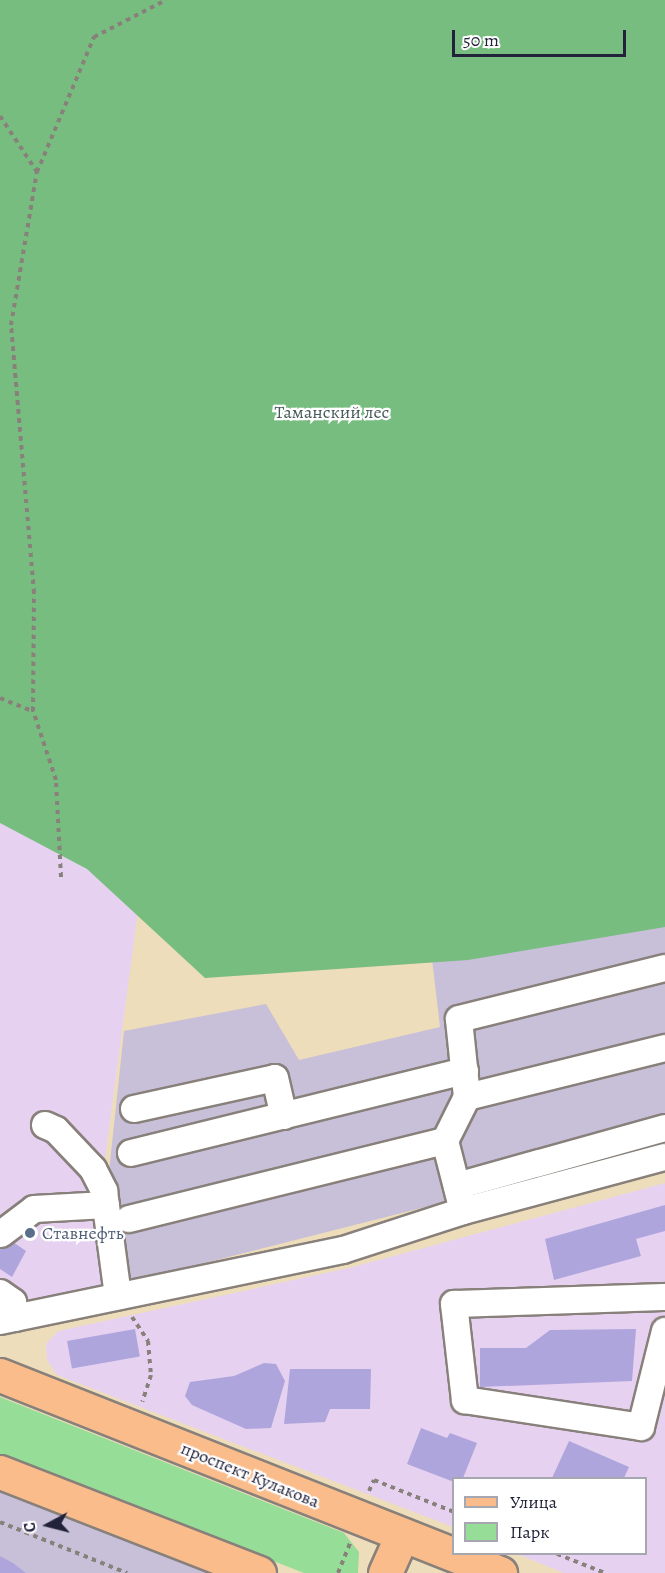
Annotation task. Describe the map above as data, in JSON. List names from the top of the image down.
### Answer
{
  "streets": {
    "main road": ["проспект Кулакова"]
  },
  "parks": ["Таманский лес"],
  "places": ["Ставнефть"],
  "legend": ["Улица", "Парк"],
  "scale_bar": "50 m",
  "north": "left"
}
